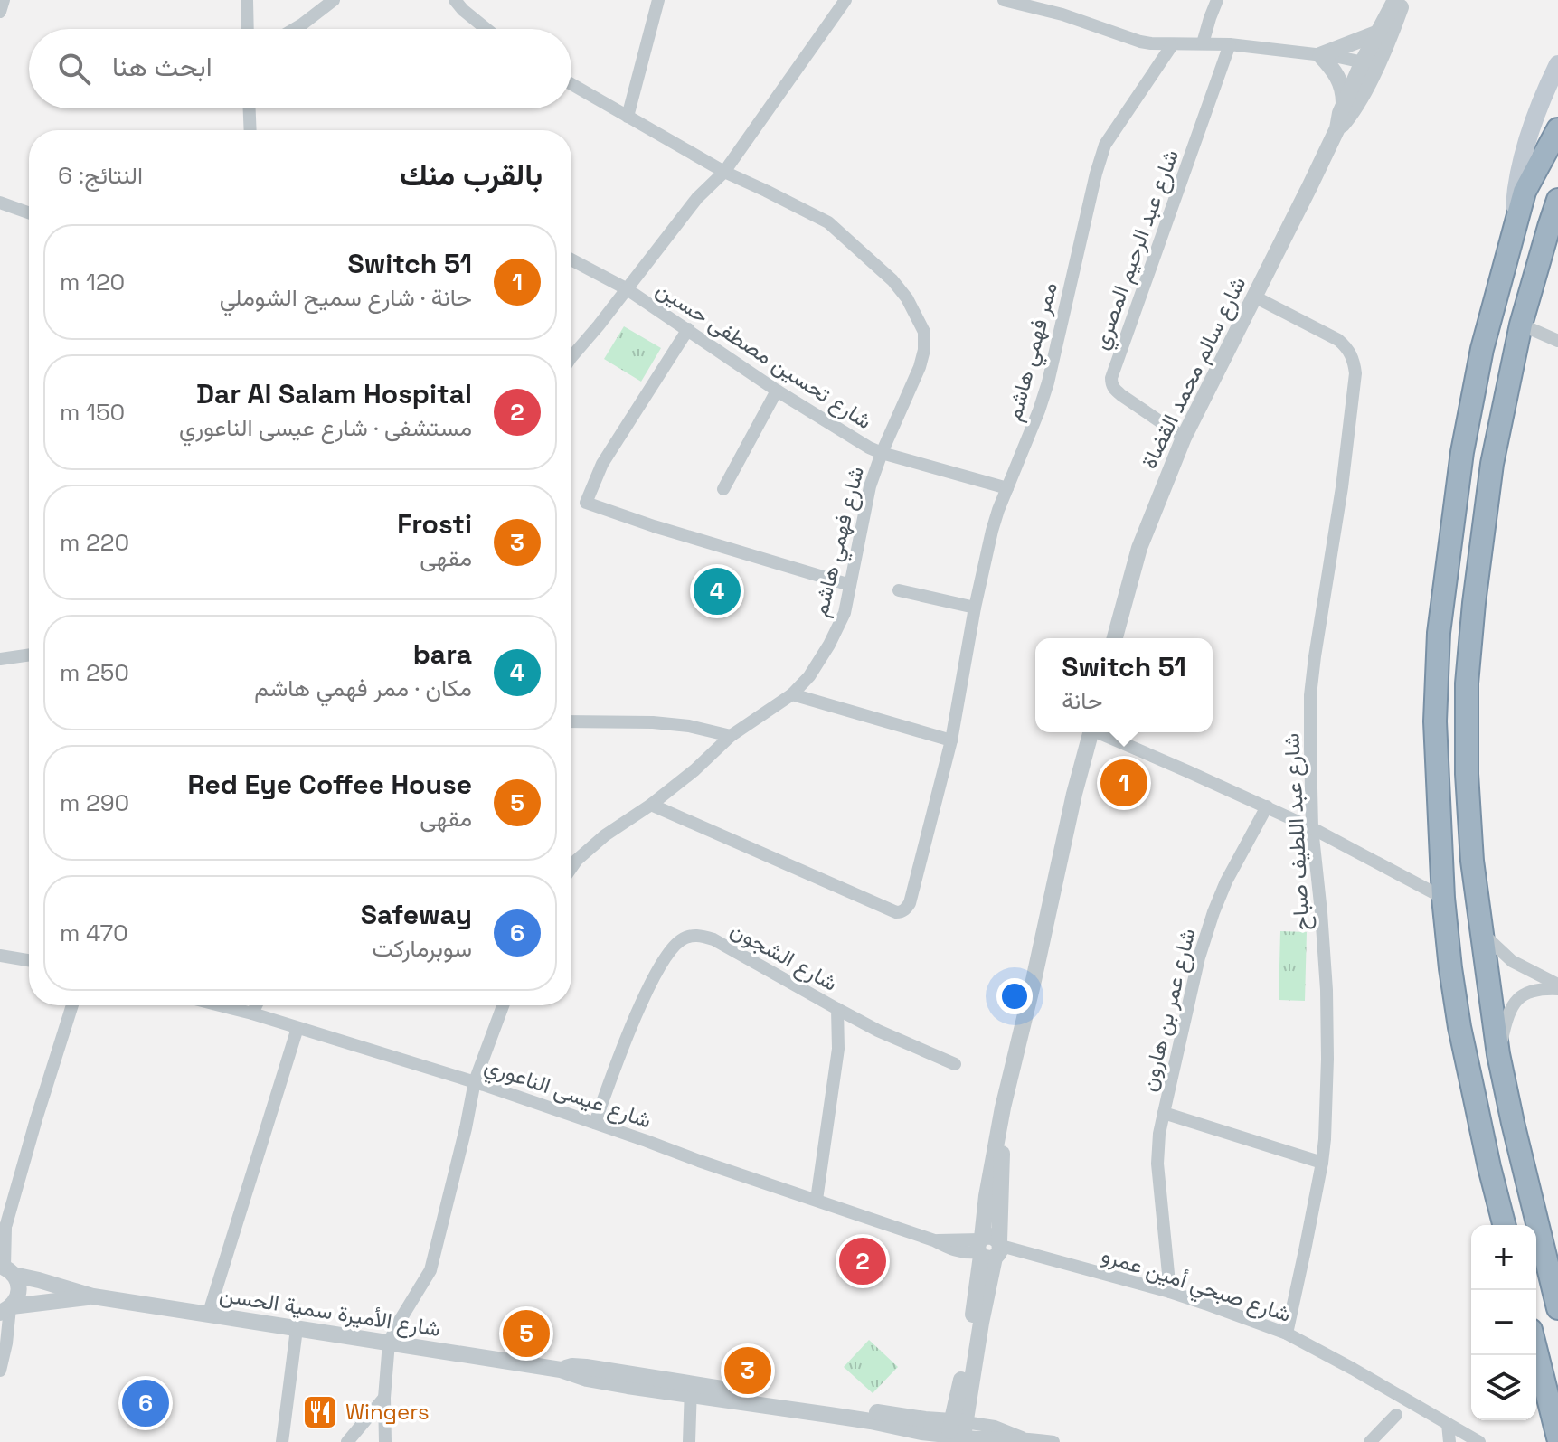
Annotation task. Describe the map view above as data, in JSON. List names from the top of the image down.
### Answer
{
  "streets": {
    "street": [
      "شارع عبد الرحيم المصري",
      "ممر فهمي هاشم",
      "شارع تحسين مصطفى حسين",
      "شارع سالم محمد القضاة",
      "شارع فهمي هاشم",
      "شارع عبد اللطيف صباح",
      "شارع الشجون",
      "شارع عمر بن هارون",
      "شارع عيسى الناعوري",
      "شارع صبحي أمين عمرو",
      "شارع الأميرة سمية الحسن"
    ]
  },
  "crossings": [
    ["شارع عبد الرحيم المصري", "شارع سالم محمد القضاة"],
    ["ممر فهمي هاشم", "شارع تحسين مصطفى حسين"],
    ["ممر فهمي هاشم", "شارع فهمي هاشم"],
    ["شارع تحسين مصطفى حسين", "شارع فهمي هاشم"],
    ["شارع سالم محمد القضاة", "شارع عبد اللطيف صباح"],
    ["شارع عبد اللطيف صباح", "شارع عمر بن هارون"],
    ["شارع عبد اللطيف صباح", "شارع صبحي أمين عمرو"],
    ["شارع الشجون", "شارع عيسى الناعوري"],
    ["شارع عيسى الناعوري", "شارع صبحي أمين عمرو"]
  ],
  "places": {
    "restaurant": ["Wingers"]
  },
  "page": {
    "search": "ابحث هنا",
    "heading": ["بالقرب منك", "النتائج: 6"],
    "list": [
      {
        "mark": "1",
        "name": "Switch 51",
        "note": "حانة · شارع سميح الشوملي",
        "value": "120 m"
      },
      {
        "mark": "2",
        "name": "Dar Al Salam Hospital",
        "note": "مستشفى · شارع عيسى الناعوري",
        "value": "150 m"
      },
      {
        "mark": "3",
        "name": "Frosti",
        "note": "مقهى",
        "value": "220 m"
      },
      {
        "mark": "4",
        "name": "bara",
        "note": "مكان · ممر فهمي هاشم",
        "value": "250 m"
      },
      {
        "mark": "5",
        "name": "Red Eye Coffee House",
        "note": "مقهى",
        "value": "290 m"
      },
      {
        "mark": "6",
        "name": "Safeway",
        "note": "سوبرماركت",
        "value": "470 m"
      }
    ],
    "pins": [
      "4",
      "1",
      "2",
      "5",
      "3",
      "6"
    ],
    "popup": ["Switch 51", "حانة"],
    "map_buttons": ["+", "−"]
  }
}
